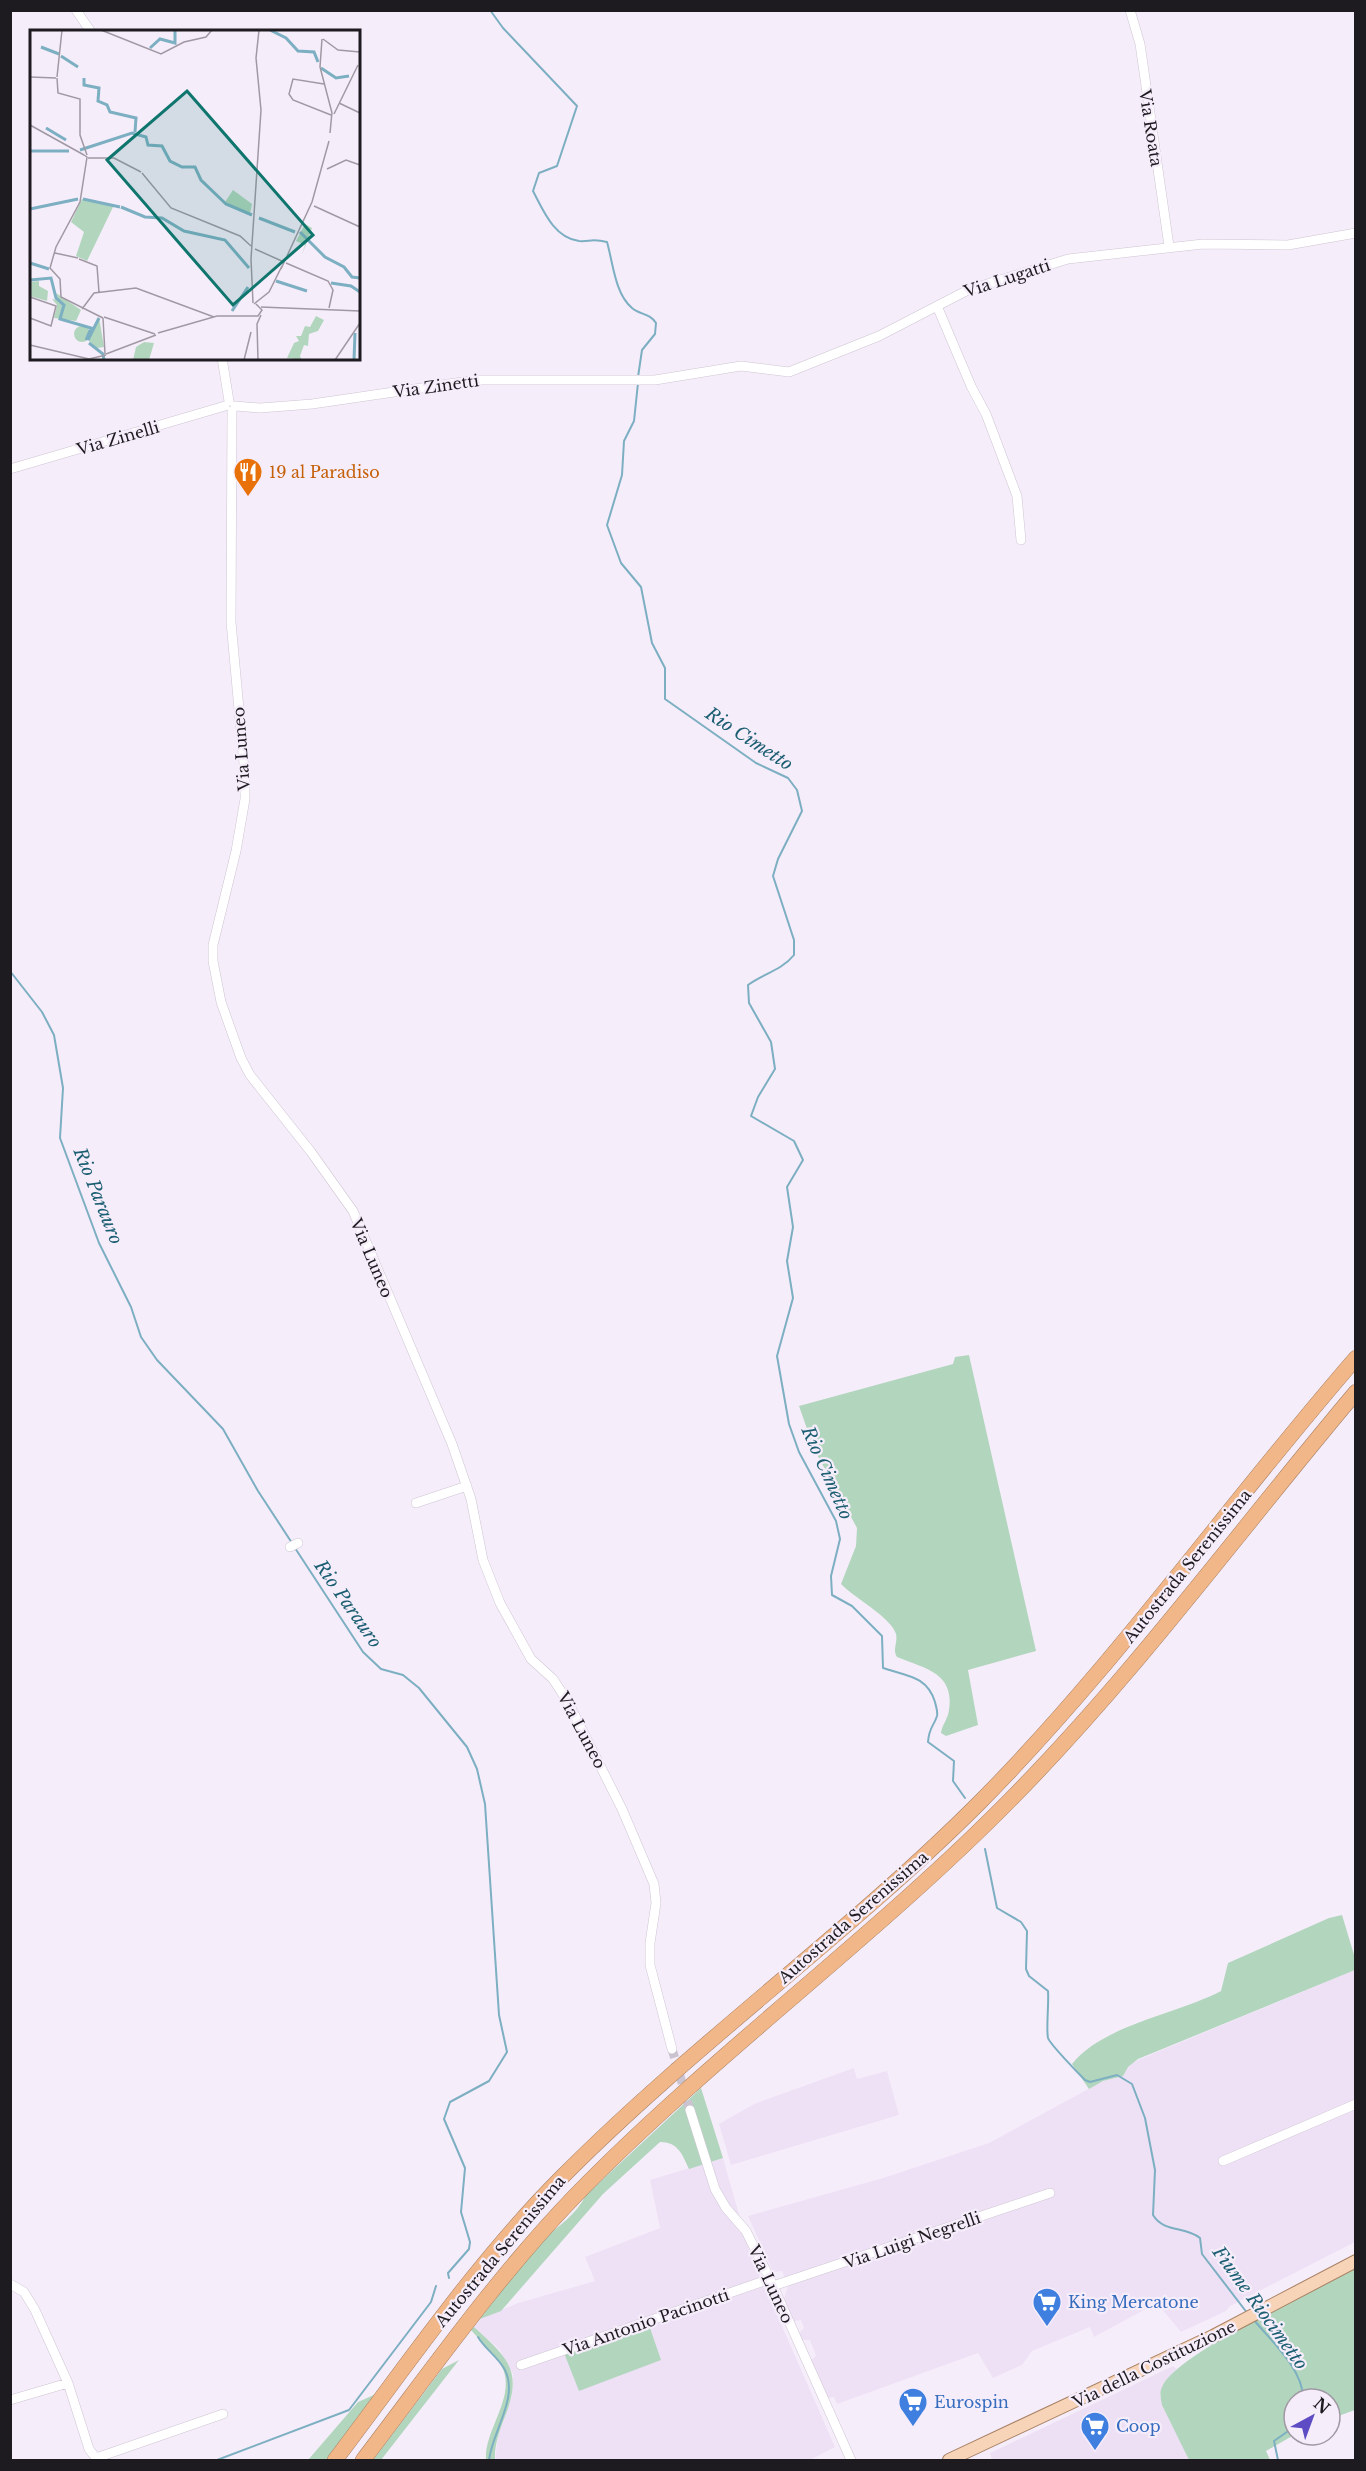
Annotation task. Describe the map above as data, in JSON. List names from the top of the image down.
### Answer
{
  "streets": {
    "highway": ["Autostrada Serenissima"],
    "main road": ["Via della Costituzione"],
    "street": [
      "Via Roata",
      "Via Lugatti",
      "Via Zinetti",
      "Via Zinelli",
      "Via Luneo",
      "Via Luigi Negrelli",
      "Via Antonio Pacinotti"
    ]
  },
  "crossings": [
    ["Via Roata", "Via Lugatti"],
    ["Via Lugatti", "Via Zinetti"],
    ["Via Zinetti", "Via Zinelli"],
    ["Via Zinetti", "Via Luneo"],
    ["Via Zinelli", "Via Luneo"],
    ["Via Luneo", "Via Luigi Negrelli"],
    ["Via Luneo", "Via Antonio Pacinotti"],
    ["Via Luigi Negrelli", "Via Antonio Pacinotti"]
  ],
  "water": ["Rio Cimetto", "Rio Parauro", "Fiume Riocimetto"],
  "places": {
    "restaurant": ["19 al Paradiso"],
    "supermarket": ["King Mercatone", "Eurospin", "Coop"]
  },
  "north": "top right"
}
